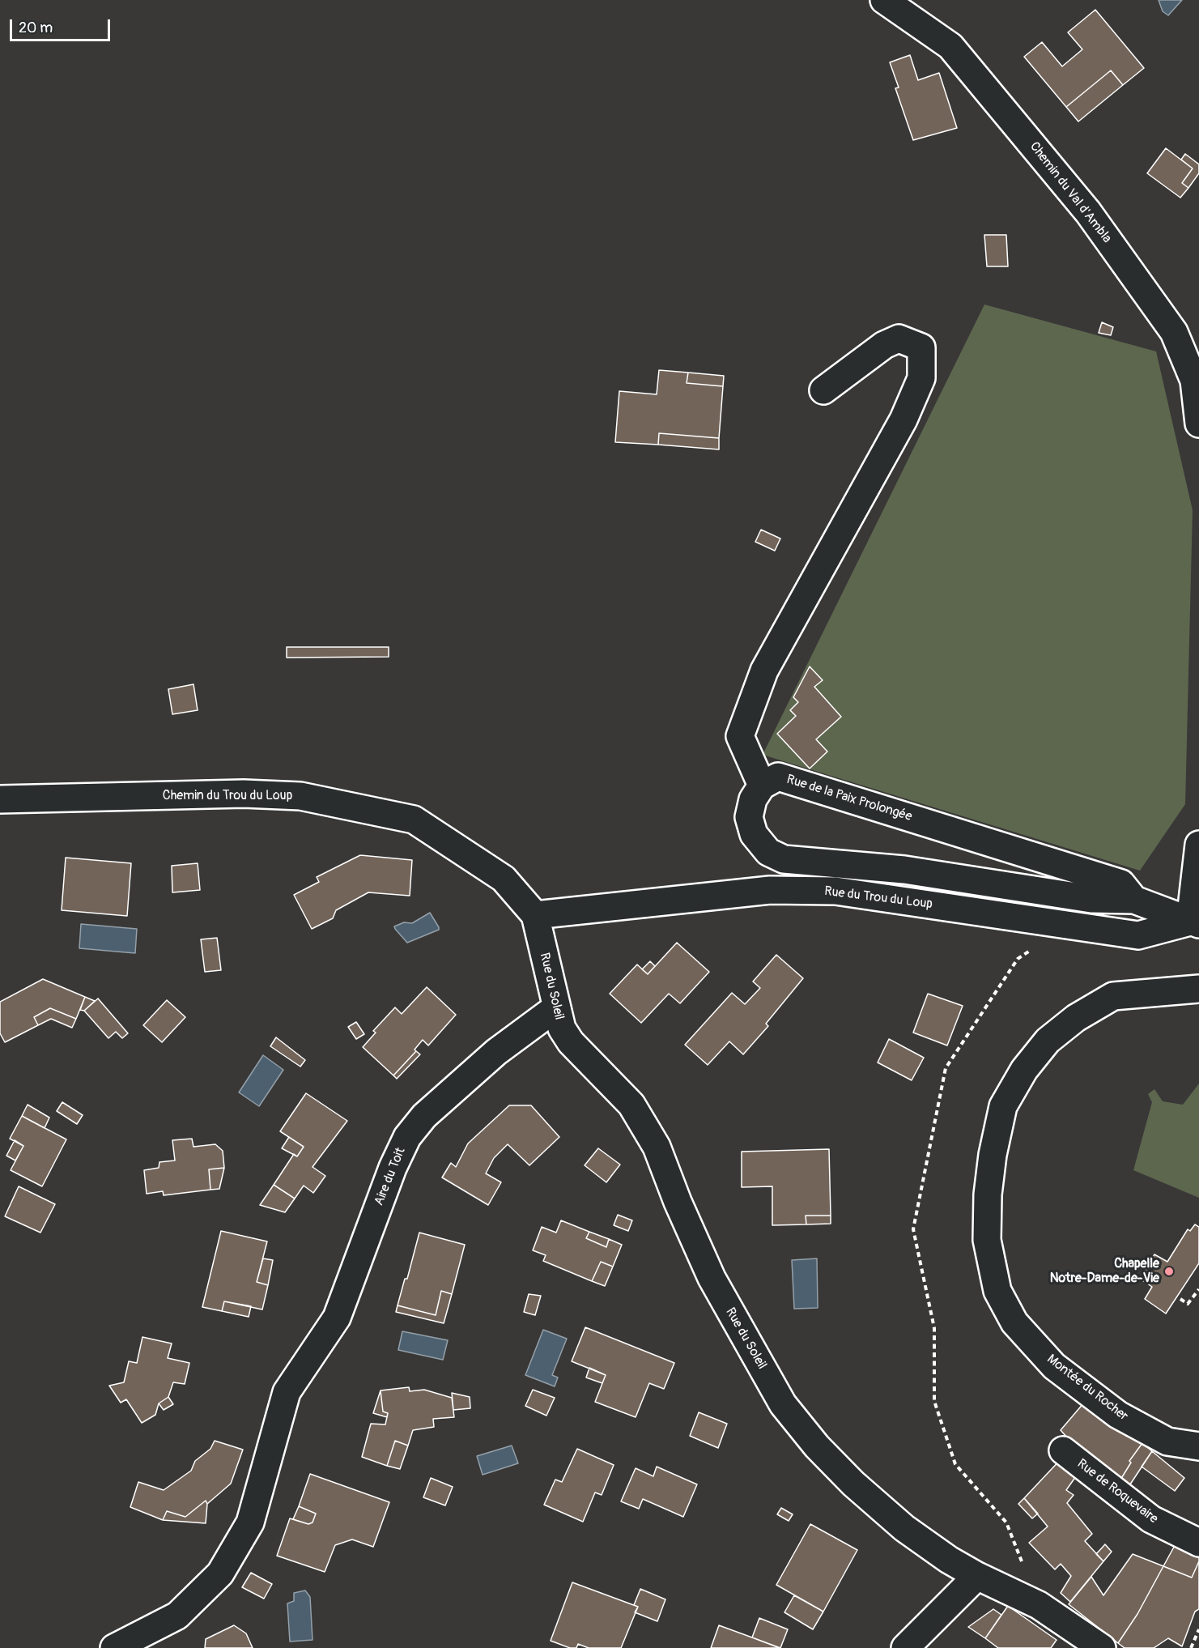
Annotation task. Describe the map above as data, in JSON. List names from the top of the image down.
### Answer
{
  "streets": {
    "street": [
      "Chemin du Val d'Ambla",
      "Chemin du Trou du Loup",
      "Rue de la Paix Prolongée",
      "Rue du Trou du Loup",
      "Rue du Soleil",
      "Aire du Toit",
      "Montée du Rocher",
      "Rue de Roquevaire"
    ]
  },
  "crossings": [
    ["Chemin du Trou du Loup", "Rue du Trou du Loup"],
    ["Chemin du Trou du Loup", "Rue du Soleil"],
    ["Rue de la Paix Prolongée", "Rue du Trou du Loup"],
    ["Rue du Trou du Loup", "Rue du Soleil"],
    ["Rue du Soleil", "Aire du Toit"]
  ],
  "places": ["Chapelle Notre-Dame-de-Vie"],
  "scale_bar": "20 m"
}
